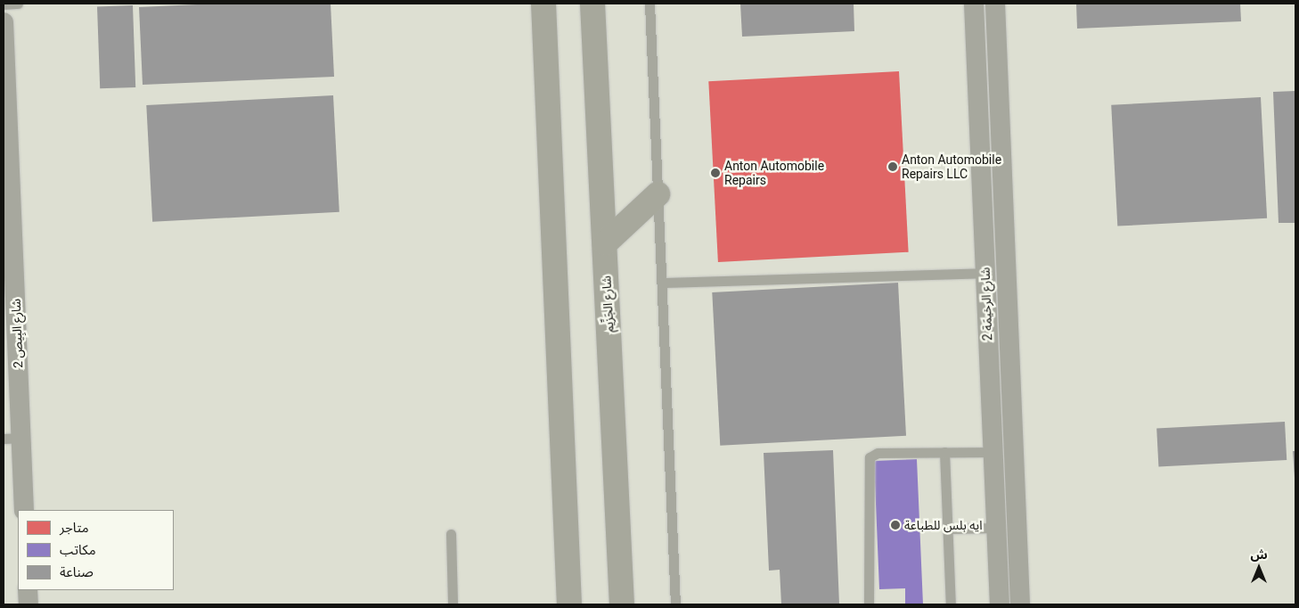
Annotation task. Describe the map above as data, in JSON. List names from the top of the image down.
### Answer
{
  "streets": {
    "street": ["شارع الجَزِّيم", "شارع الرخيمَة 2", "شارع البِيص 2"]
  },
  "places": ["Anton Automobile Repairs LLC", "Anton Automobile Repairs", "ايه بلس للطباعة"],
  "legend": ["متاجر", "مكاتب", "صناعة"],
  "north": "top"
}
